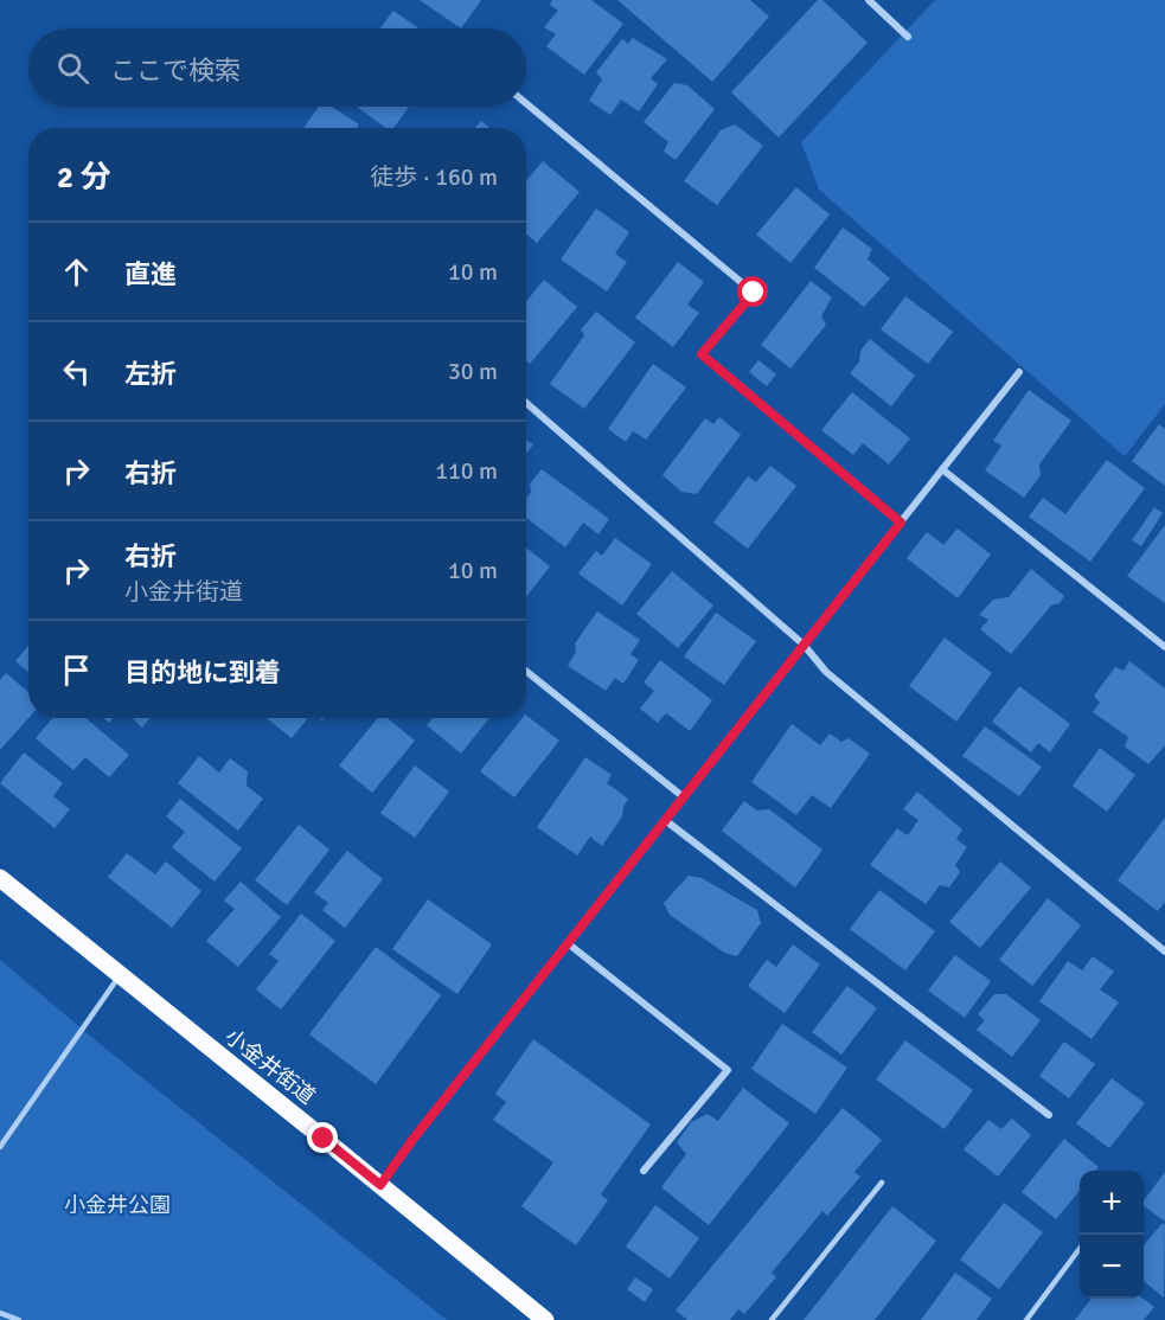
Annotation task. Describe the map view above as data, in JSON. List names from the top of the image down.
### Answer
{
  "streets": {
    "main road": ["小金井街道"]
  },
  "parks": ["小金井公園"],
  "page": {
    "search": "ここで検索",
    "heading": ["2 分", "徒歩 · 160 m"],
    "list": [
      ["直進", "10 m"],
      ["左折", "30 m"],
      ["右折", "110 m"],
      ["右折", "小金井街道", "10 m"],
      "目的地に到着"
    ],
    "map_buttons": ["+", "−"]
  }
}
